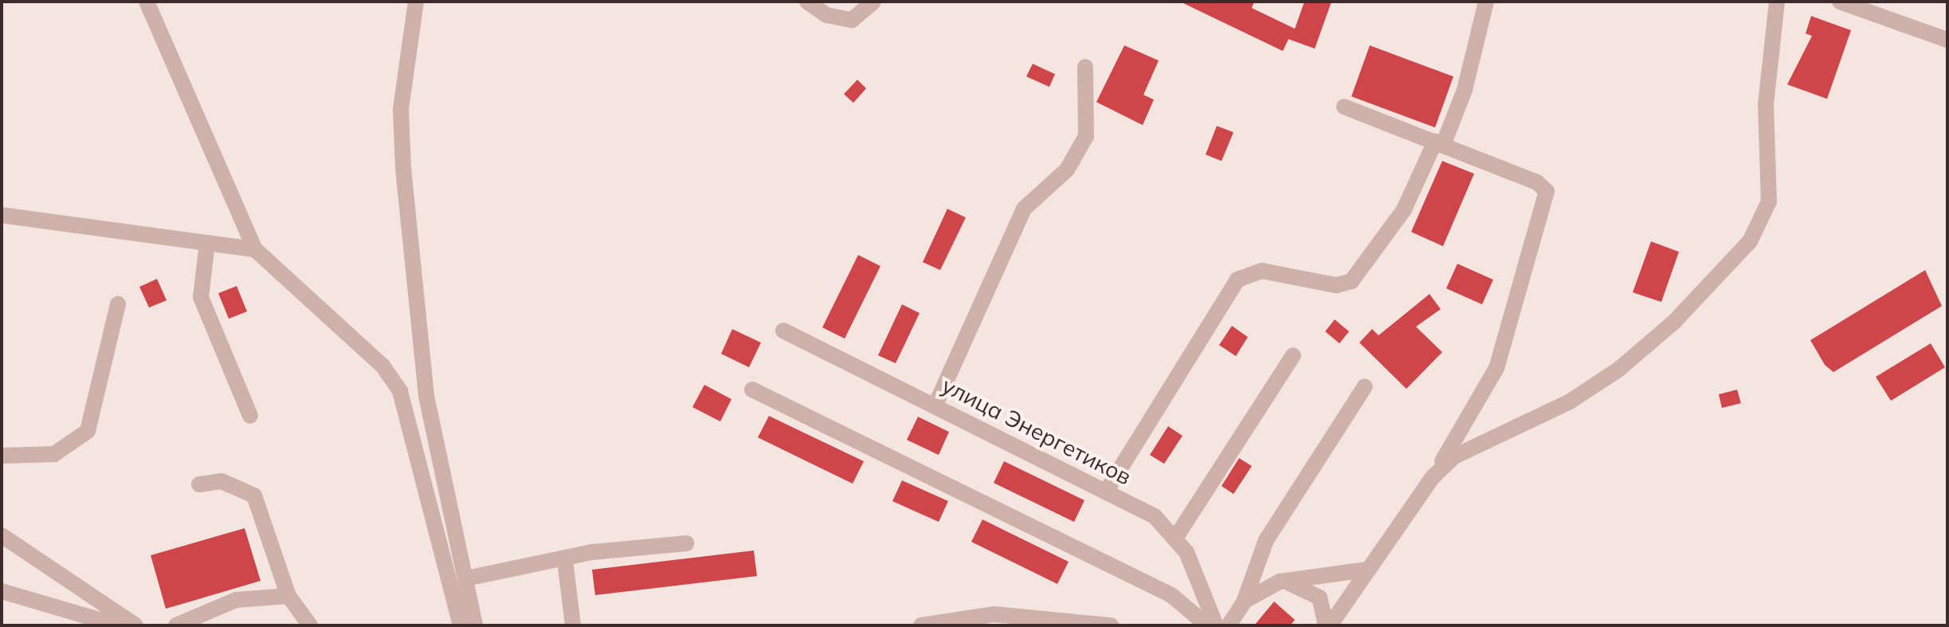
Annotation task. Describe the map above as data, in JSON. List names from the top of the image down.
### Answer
{
  "streets": {
    "street": ["улица Энергетиков"]
  }
}
